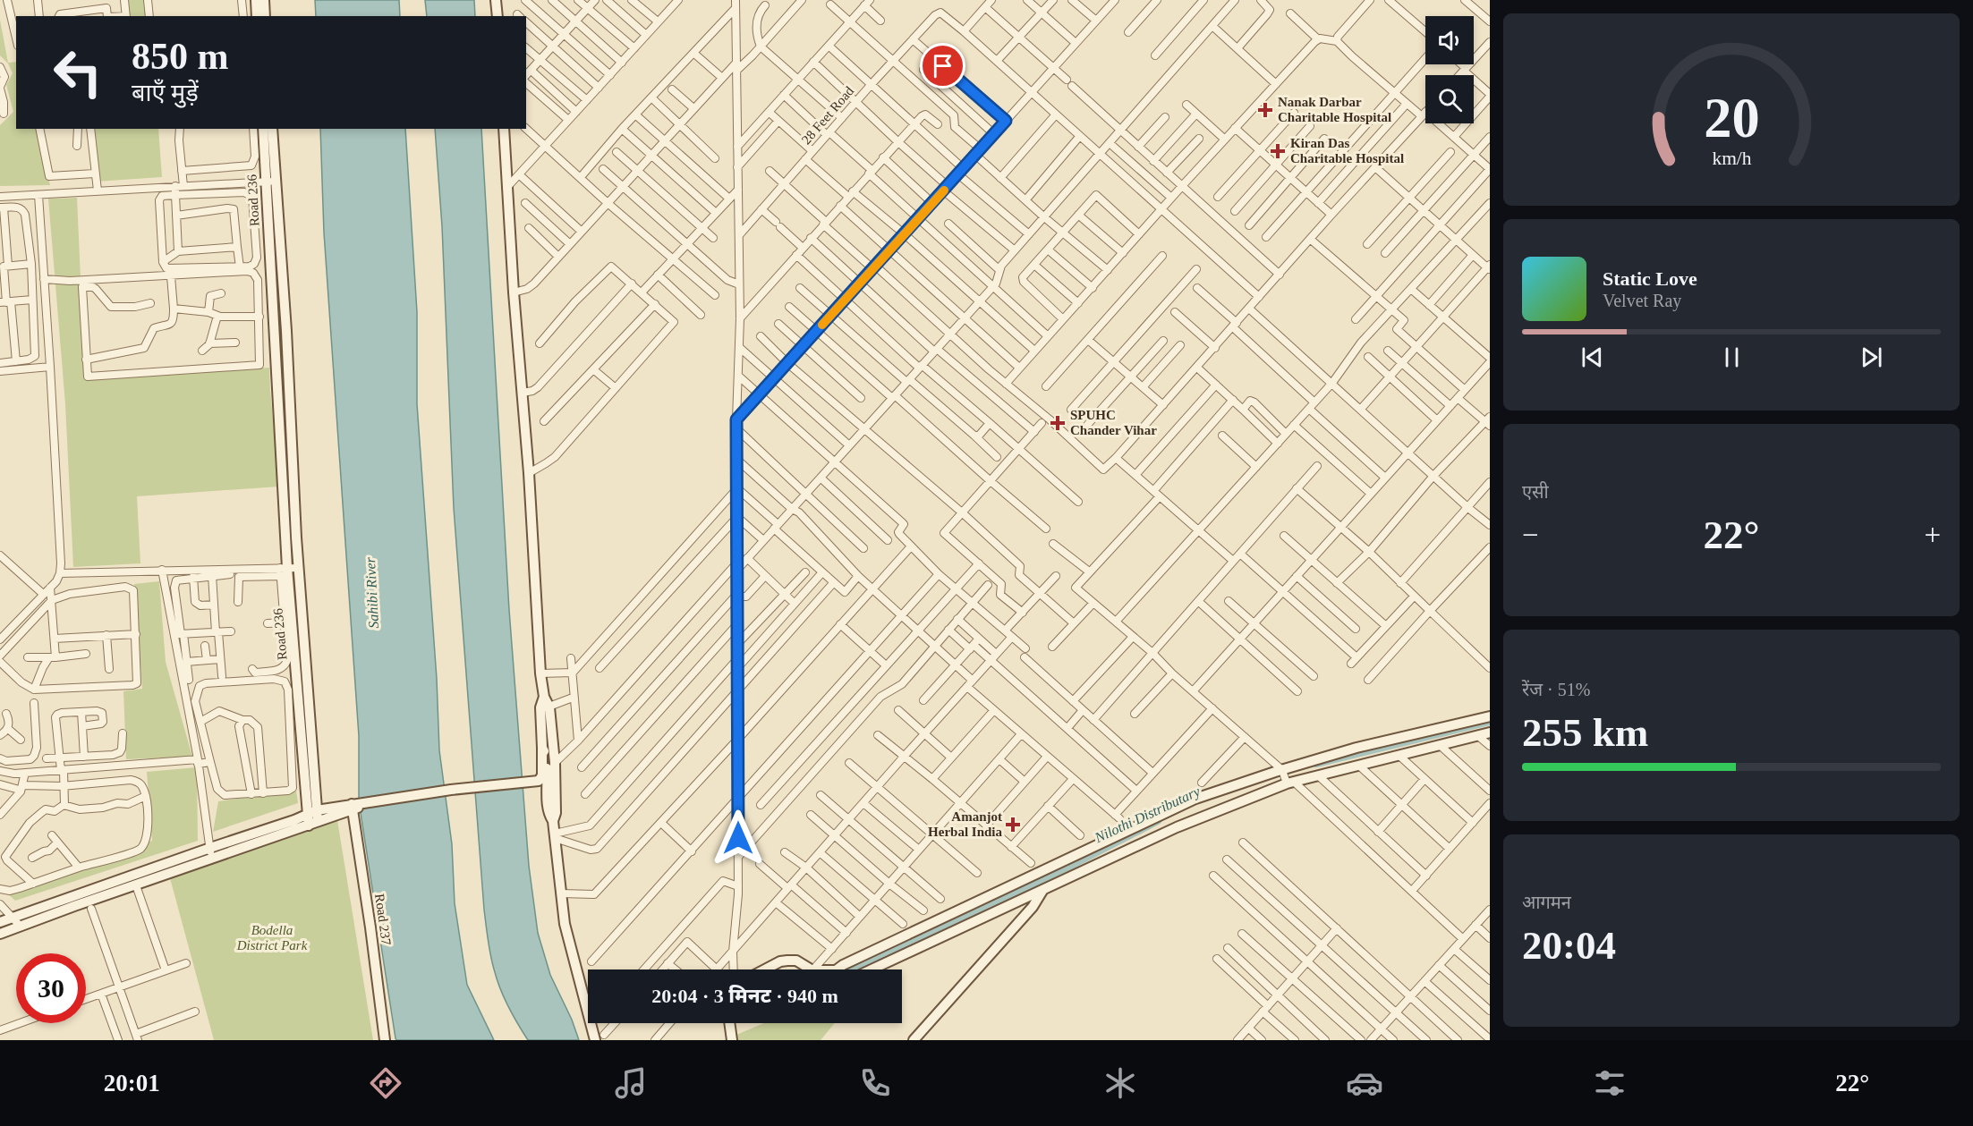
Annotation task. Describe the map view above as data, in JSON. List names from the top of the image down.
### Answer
{
  "streets": {
    "street": ["28 Feet Road", "Road 236", "Road 237"]
  },
  "water": ["Sahibi River", "Nilothi Distributary"],
  "parks": ["Bodella District Park"],
  "places": {
    "health": [
      "Nanak Darbar Charitable Hospital",
      "Kiran Das Charitable Hospital",
      "SPUHC Chander Vihar",
      "Amanjot Herbal India"
    ]
  },
  "page": {
    "turn": ["850 m", "बाएँ मुड़ें"],
    "song": ["Static Love", "Velvet Ray"],
    "tile": [
      "एसी",
      ["रेंज · 51%", "255 km"],
      ["आगमन", "20:04"]
    ],
    "heat": ["−", "22°", "+"],
    "limit": "30",
    "trip": "20:04 · 3 मिनट · 940 m",
    "tabs": ["20:01", "22°"],
    "gauge": ["20", "km/h"]
  }
}
